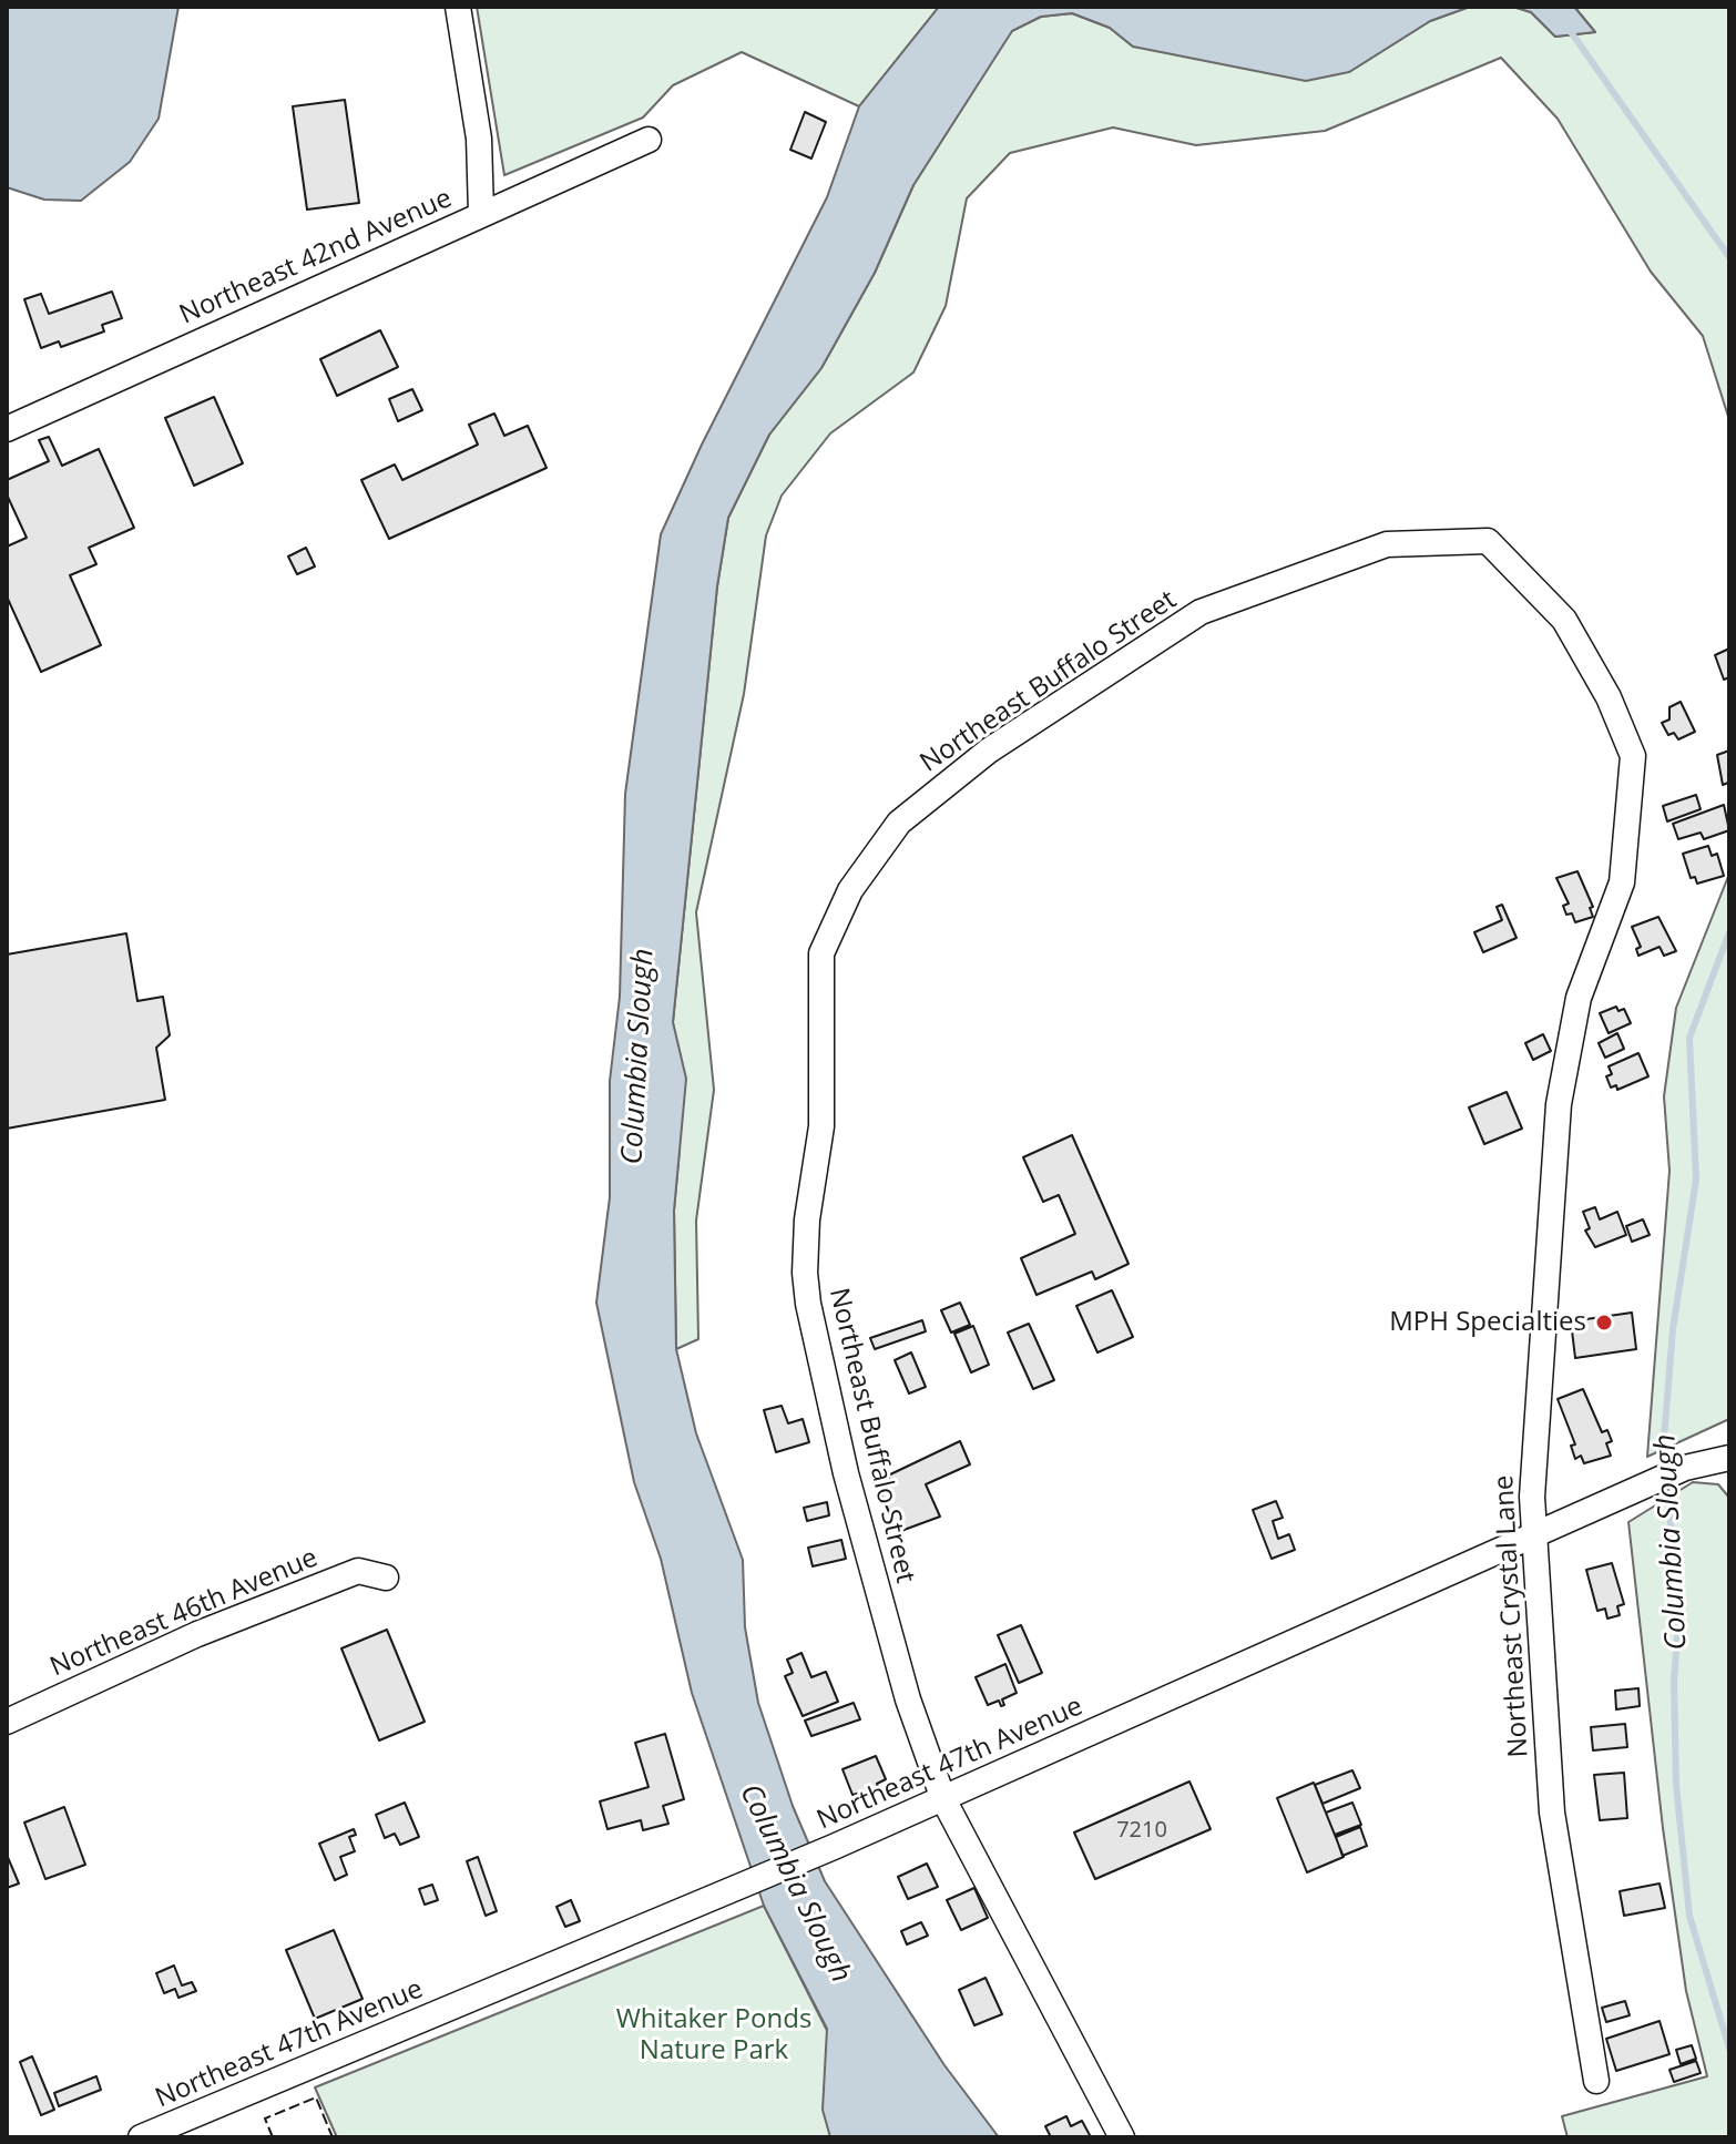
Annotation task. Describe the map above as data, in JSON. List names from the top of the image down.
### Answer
{
  "streets": {
    "street": [
      "Northeast 42nd Avenue",
      "Northeast Buffalo Street",
      "Northeast 46th Avenue",
      "Northeast Crystal Lane",
      "Northeast 47th Avenue"
    ]
  },
  "crossings": [
    ["Northeast Buffalo Street", "Northeast Crystal Lane"],
    ["Northeast Buffalo Street", "Northeast 47th Avenue"],
    ["Northeast Crystal Lane", "Northeast 47th Avenue"]
  ],
  "water": ["Columbia Slough"],
  "parks": ["Whitaker Ponds Nature Park"],
  "places": ["MPH Specialties"],
  "house_numbers": ["7210"]
}
